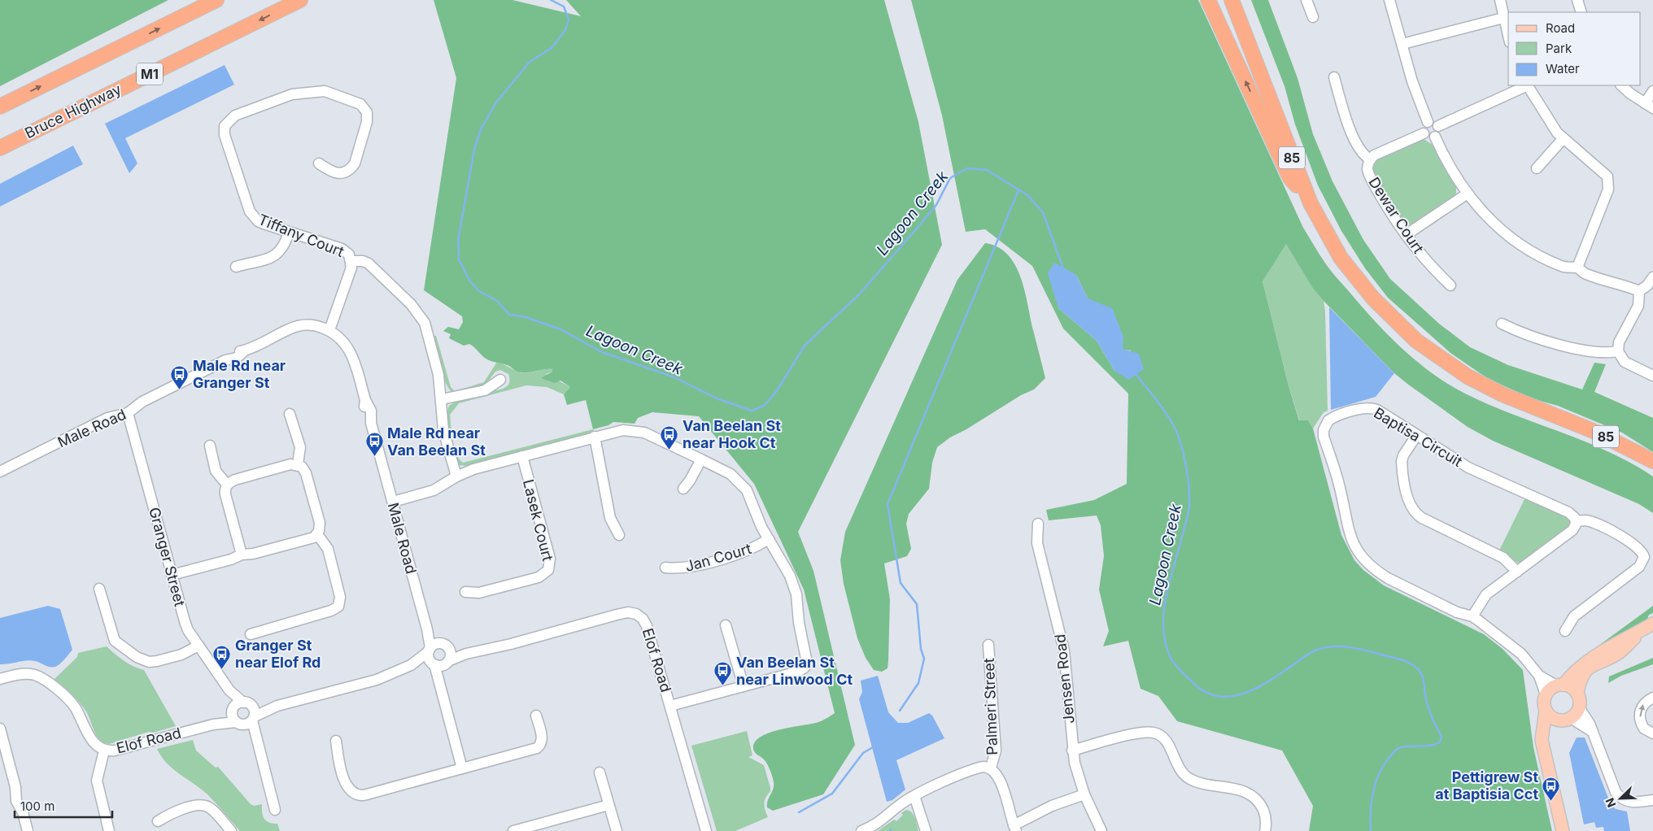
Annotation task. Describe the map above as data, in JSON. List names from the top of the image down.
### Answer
{
  "streets": {
    "highway": ["M1", "Bruce Highway", "85"],
    "street": [
      "Dewar Court",
      "Tiffany Court",
      "Male Road",
      "Baptisa Circuit",
      "Lasek Court",
      "Granger Street",
      "Jan Court",
      "Elof Road",
      "Jensen Road",
      "Palmeri Street"
    ]
  },
  "crossings": [
    ["Tiffany Court", "Male Road"],
    ["Male Road", "Granger Street"],
    ["Male Road", "Elof Road"],
    ["Granger Street", "Elof Road"]
  ],
  "water": ["Lagoon Creek"],
  "places": {
    "bus stop": [
      "Male Rd near Granger St",
      "Van Beelan St near Hook Ct",
      "Male Rd near Van Beelan St",
      "Granger St near Elof Rd",
      "Van Beelan St near Linwood Ct",
      "Pettigrew St at Baptisia Cct"
    ]
  },
  "legend": ["Road", "Park", "Water"],
  "scale_bar": "100 m",
  "north": "bottom left"
}
